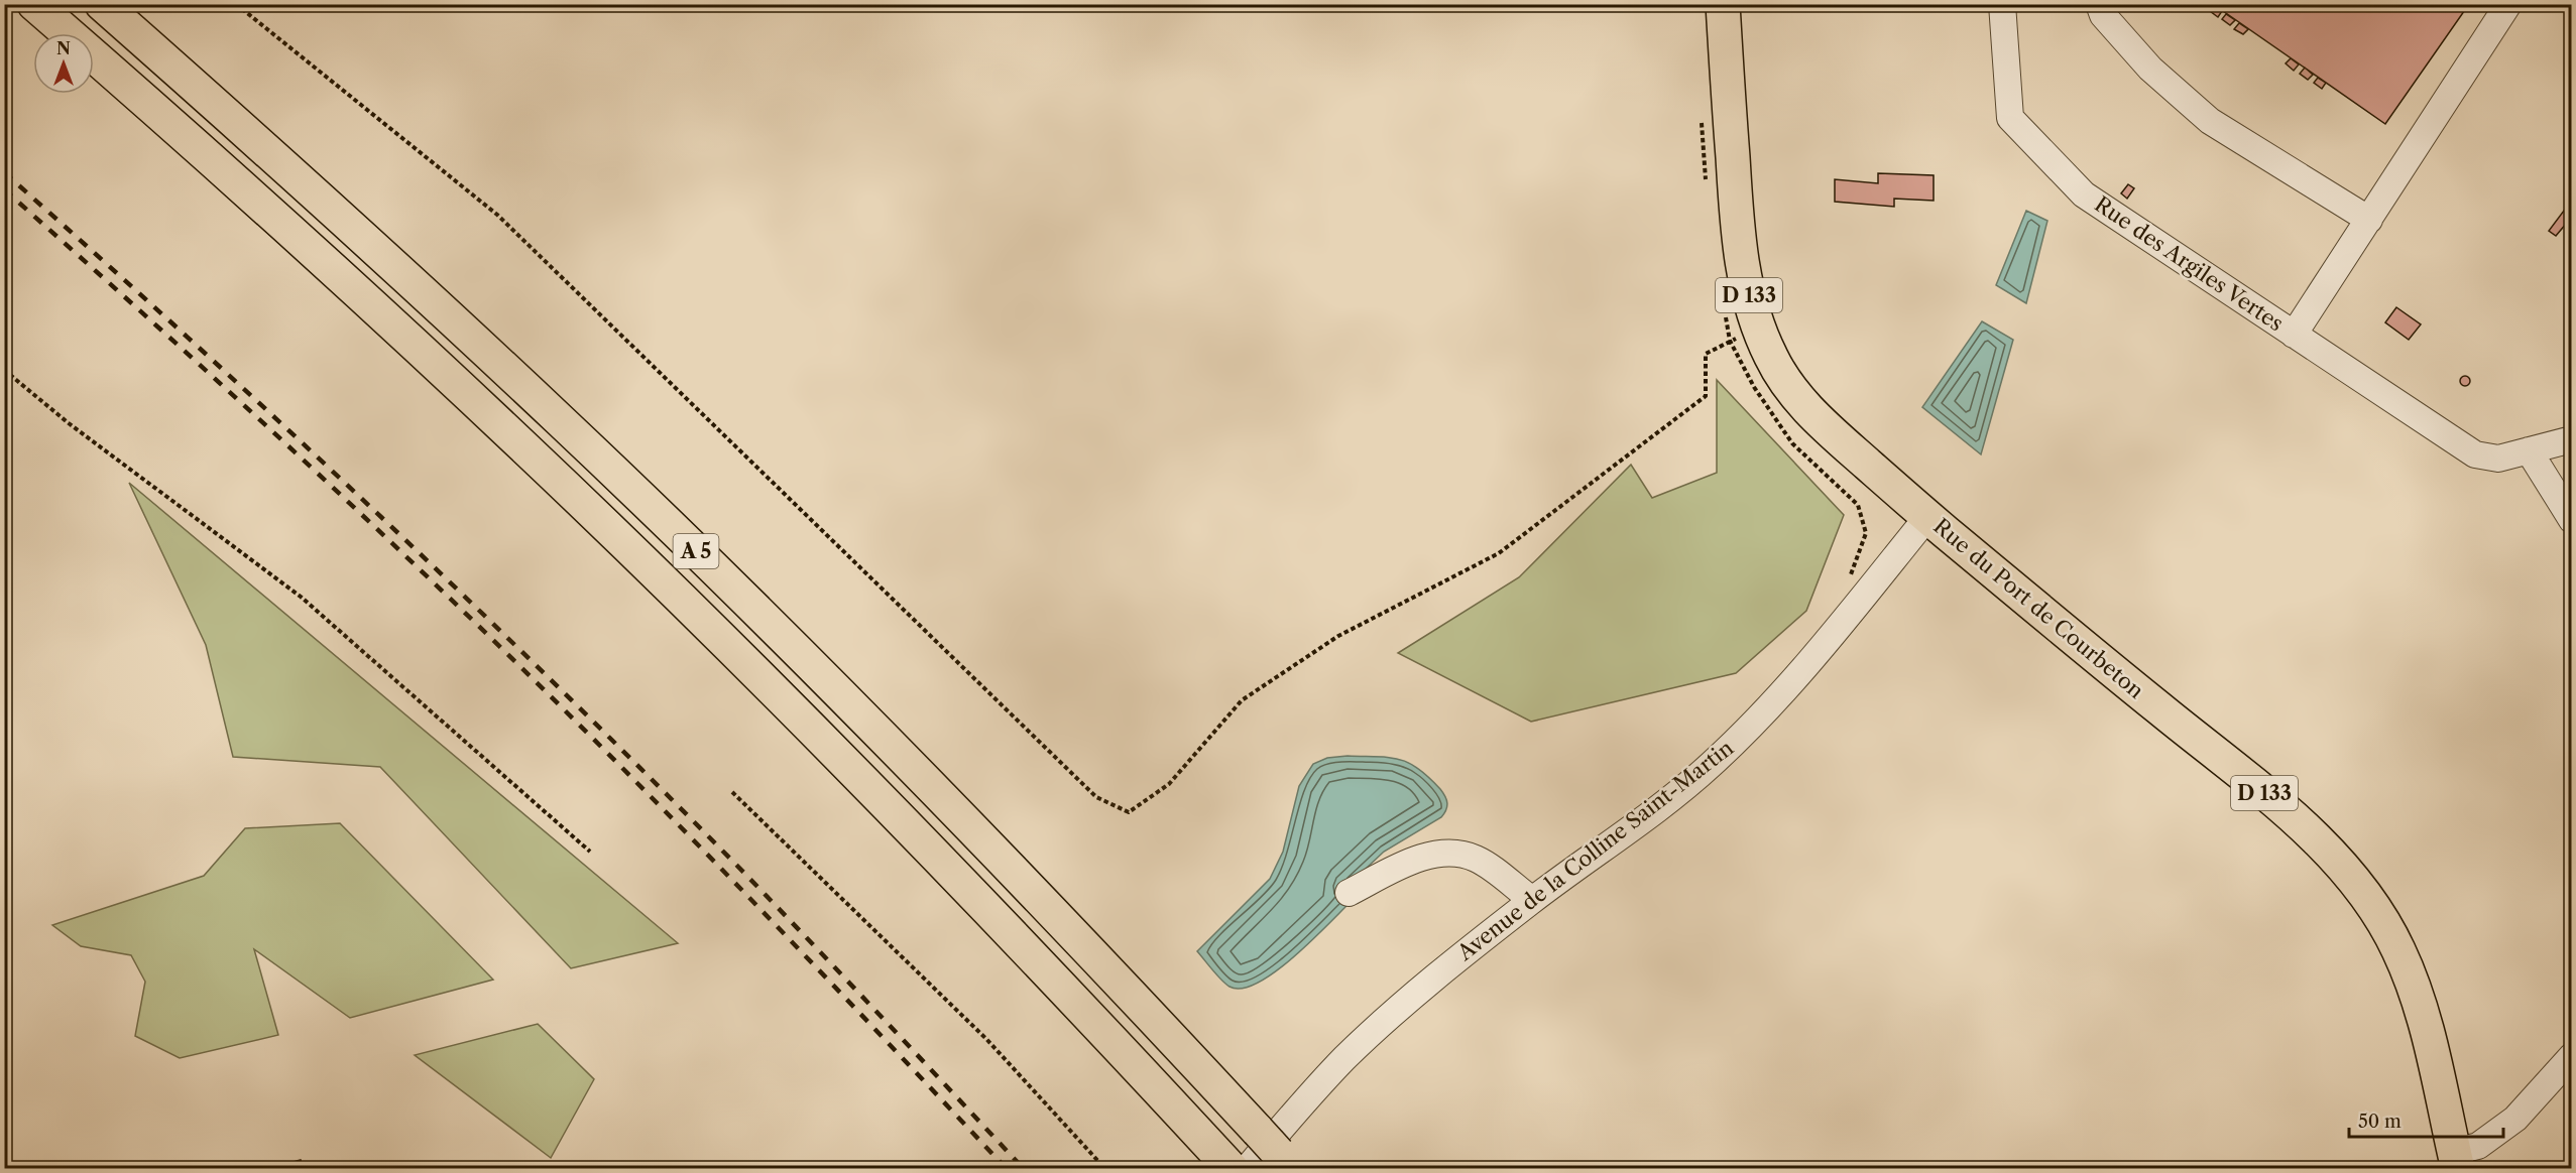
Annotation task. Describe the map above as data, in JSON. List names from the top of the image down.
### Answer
{
  "streets": {
    "main road": ["D 133", "A 5", "Rue du Port de Courbeton"],
    "street": ["Rue des Argiles Vertes", "Avenue de la Colline Saint-Martin"]
  },
  "crossings": [
    ["A 5", "Avenue de la Colline Saint-Martin"],
    ["Rue du Port de Courbeton", "Avenue de la Colline Saint-Martin"]
  ],
  "scale_bar": "50 m",
  "north": "top"
}
